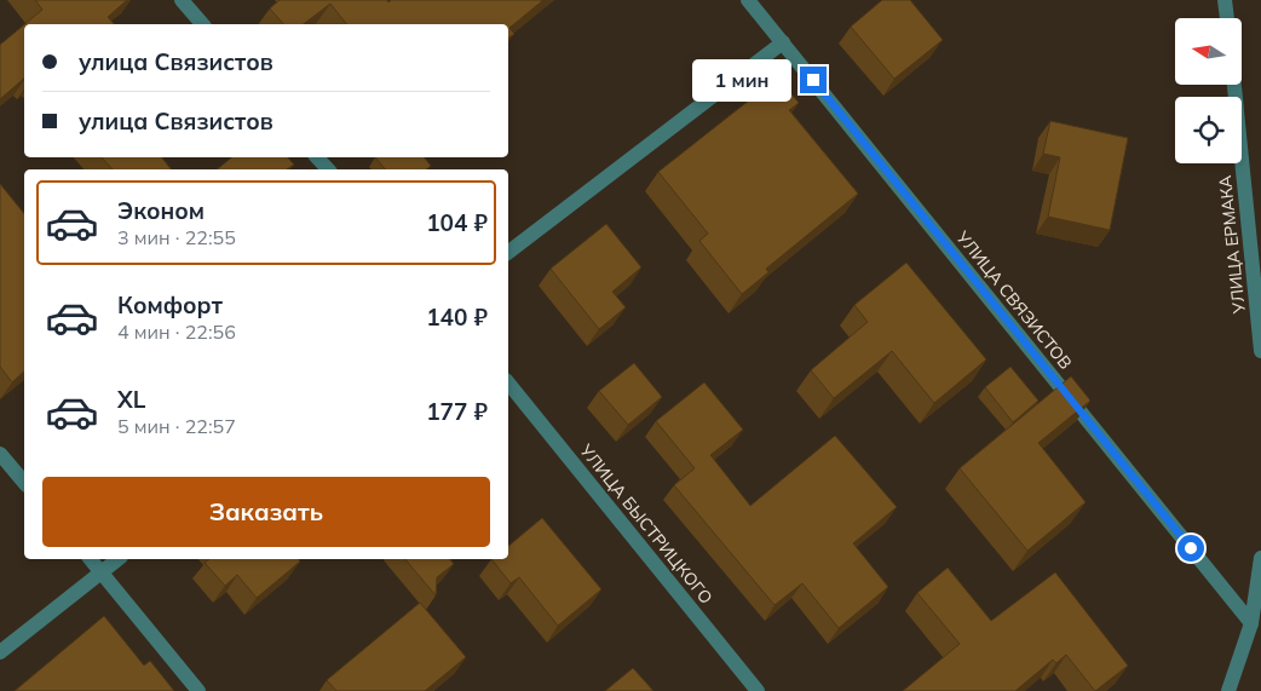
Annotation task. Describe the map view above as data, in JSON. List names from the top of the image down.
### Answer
{
  "streets": {
    "street": ["УЛИЦА ЕРМАКА", "УЛИЦА СВЯЗИСТОВ", "УЛИЦА БЫСТРИЦКОГО"]
  },
  "north": "left",
  "page": {
    "banner": ["улица Связистов", "улица Связистов"],
    "bubble": "1 мин",
    "list": [
      {
        "name": "Эконом",
        "note": "3 мин · 22:55",
        "value": "104 ₽"
      },
      {
        "name": "Комфорт",
        "note": "4 мин · 22:56",
        "value": "140 ₽"
      },
      {
        "name": "XL",
        "note": "5 мин · 22:57",
        "value": "177 ₽"
      }
    ],
    "buttons": "Заказать"
  }
}
